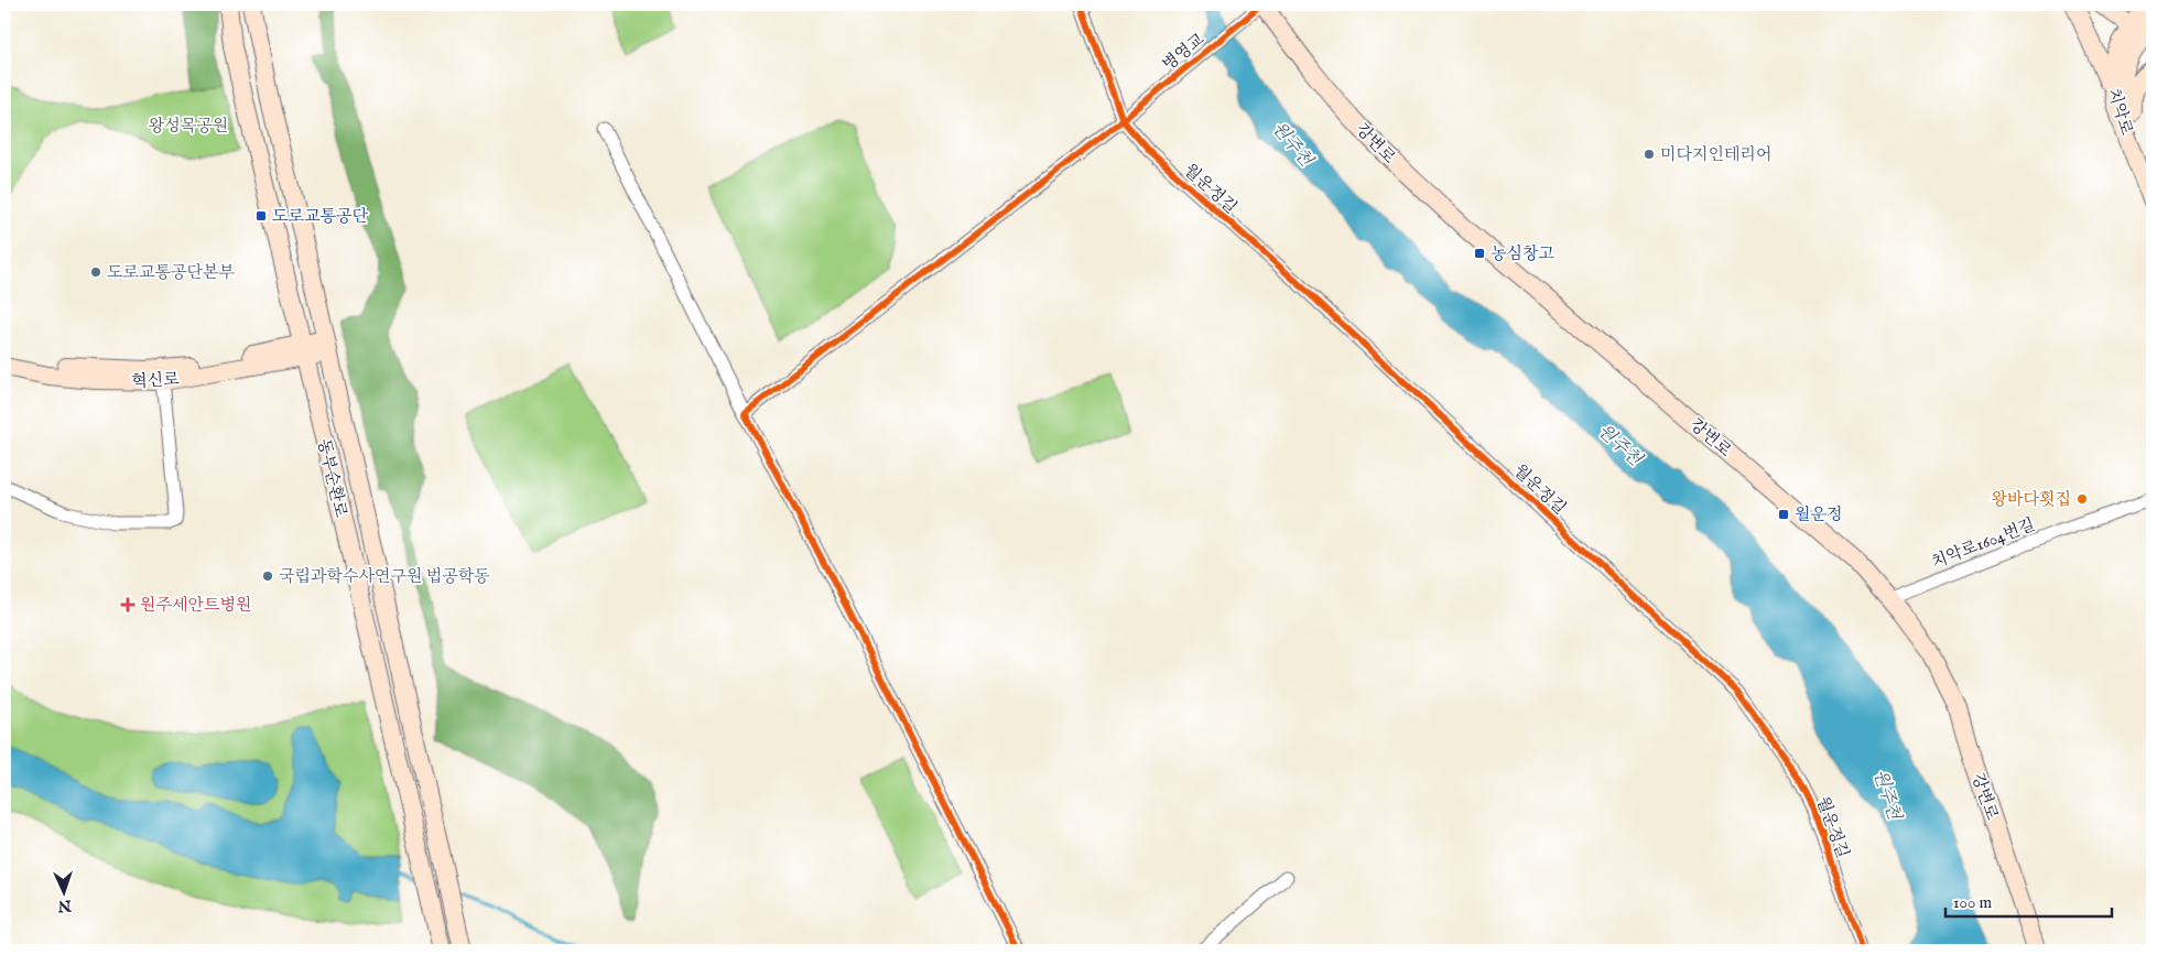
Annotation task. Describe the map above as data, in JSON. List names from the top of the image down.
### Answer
{
  "streets": {
    "street": [
      "병영교",
      "치악로",
      "강변로",
      "월운정길",
      "혁신로",
      "동부순환로",
      "치악로1604번길"
    ]
  },
  "crossings": [
    ["병영교", "강변로"],
    ["병영교", "월운정길"],
    ["강변로", "치악로1604번길"],
    ["혁신로", "동부순환로"]
  ],
  "water": ["원주천"],
  "parks": ["왕성목공원"],
  "places": {
    "other": [
      "미다지인테리어",
      "도로교통공단본부",
      "왕바다횟집",
      "국립과학수사연구원 법공학동"
    ],
    "transit": ["도로교통공단", "농심창고", "월운정"],
    "health": ["원주세안트병원"]
  },
  "scale_bar": "100 m",
  "north": "bottom"
}
